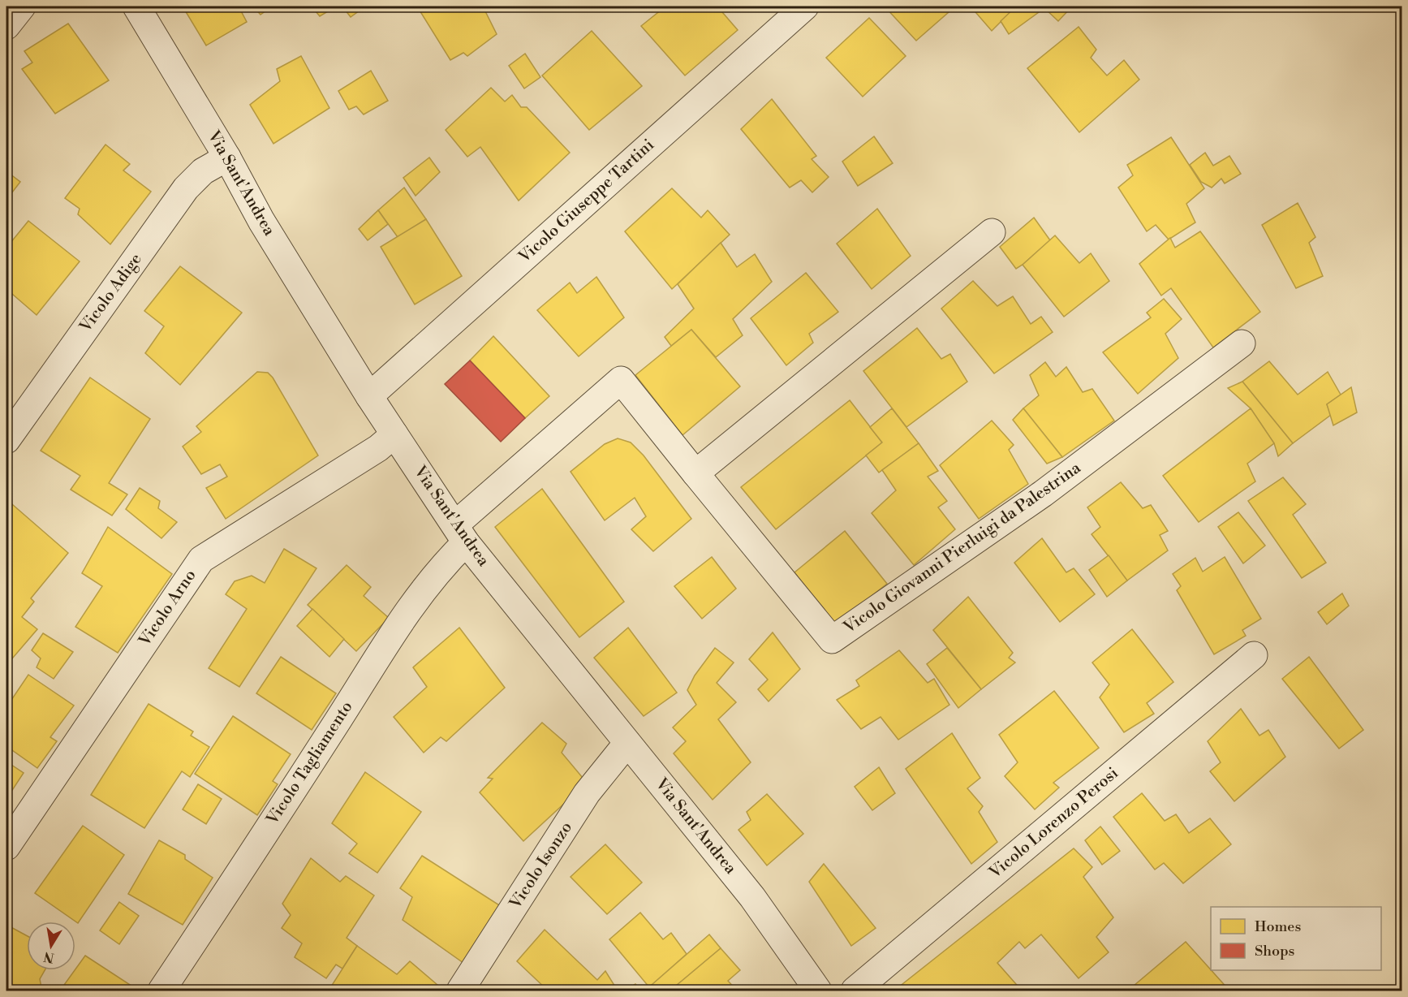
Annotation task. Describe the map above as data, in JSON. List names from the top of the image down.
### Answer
{
  "streets": {
    "street": [
      "Via Sant'Andrea",
      "Vicolo Giuseppe Tartini",
      "Vicolo Adige",
      "Vicolo Giovanni Pierluigi da Palestrina",
      "Vicolo Arno",
      "Vicolo Tagliamento",
      "Vicolo Lorenzo Perosi",
      "Vicolo Isonzo"
    ]
  },
  "crossings": [
    ["Via Sant'Andrea", "Vicolo Giuseppe Tartini"],
    ["Via Sant'Andrea", "Vicolo Adige"],
    ["Via Sant'Andrea", "Vicolo Giovanni Pierluigi da Palestrina"],
    ["Via Sant'Andrea", "Vicolo Arno"],
    ["Via Sant'Andrea", "Vicolo Tagliamento"],
    ["Via Sant'Andrea", "Vicolo Isonzo"],
    ["Vicolo Giovanni Pierluigi da Palestrina", "Vicolo Tagliamento"]
  ],
  "legend": ["Homes", "Shops"],
  "north": "bottom"
}
